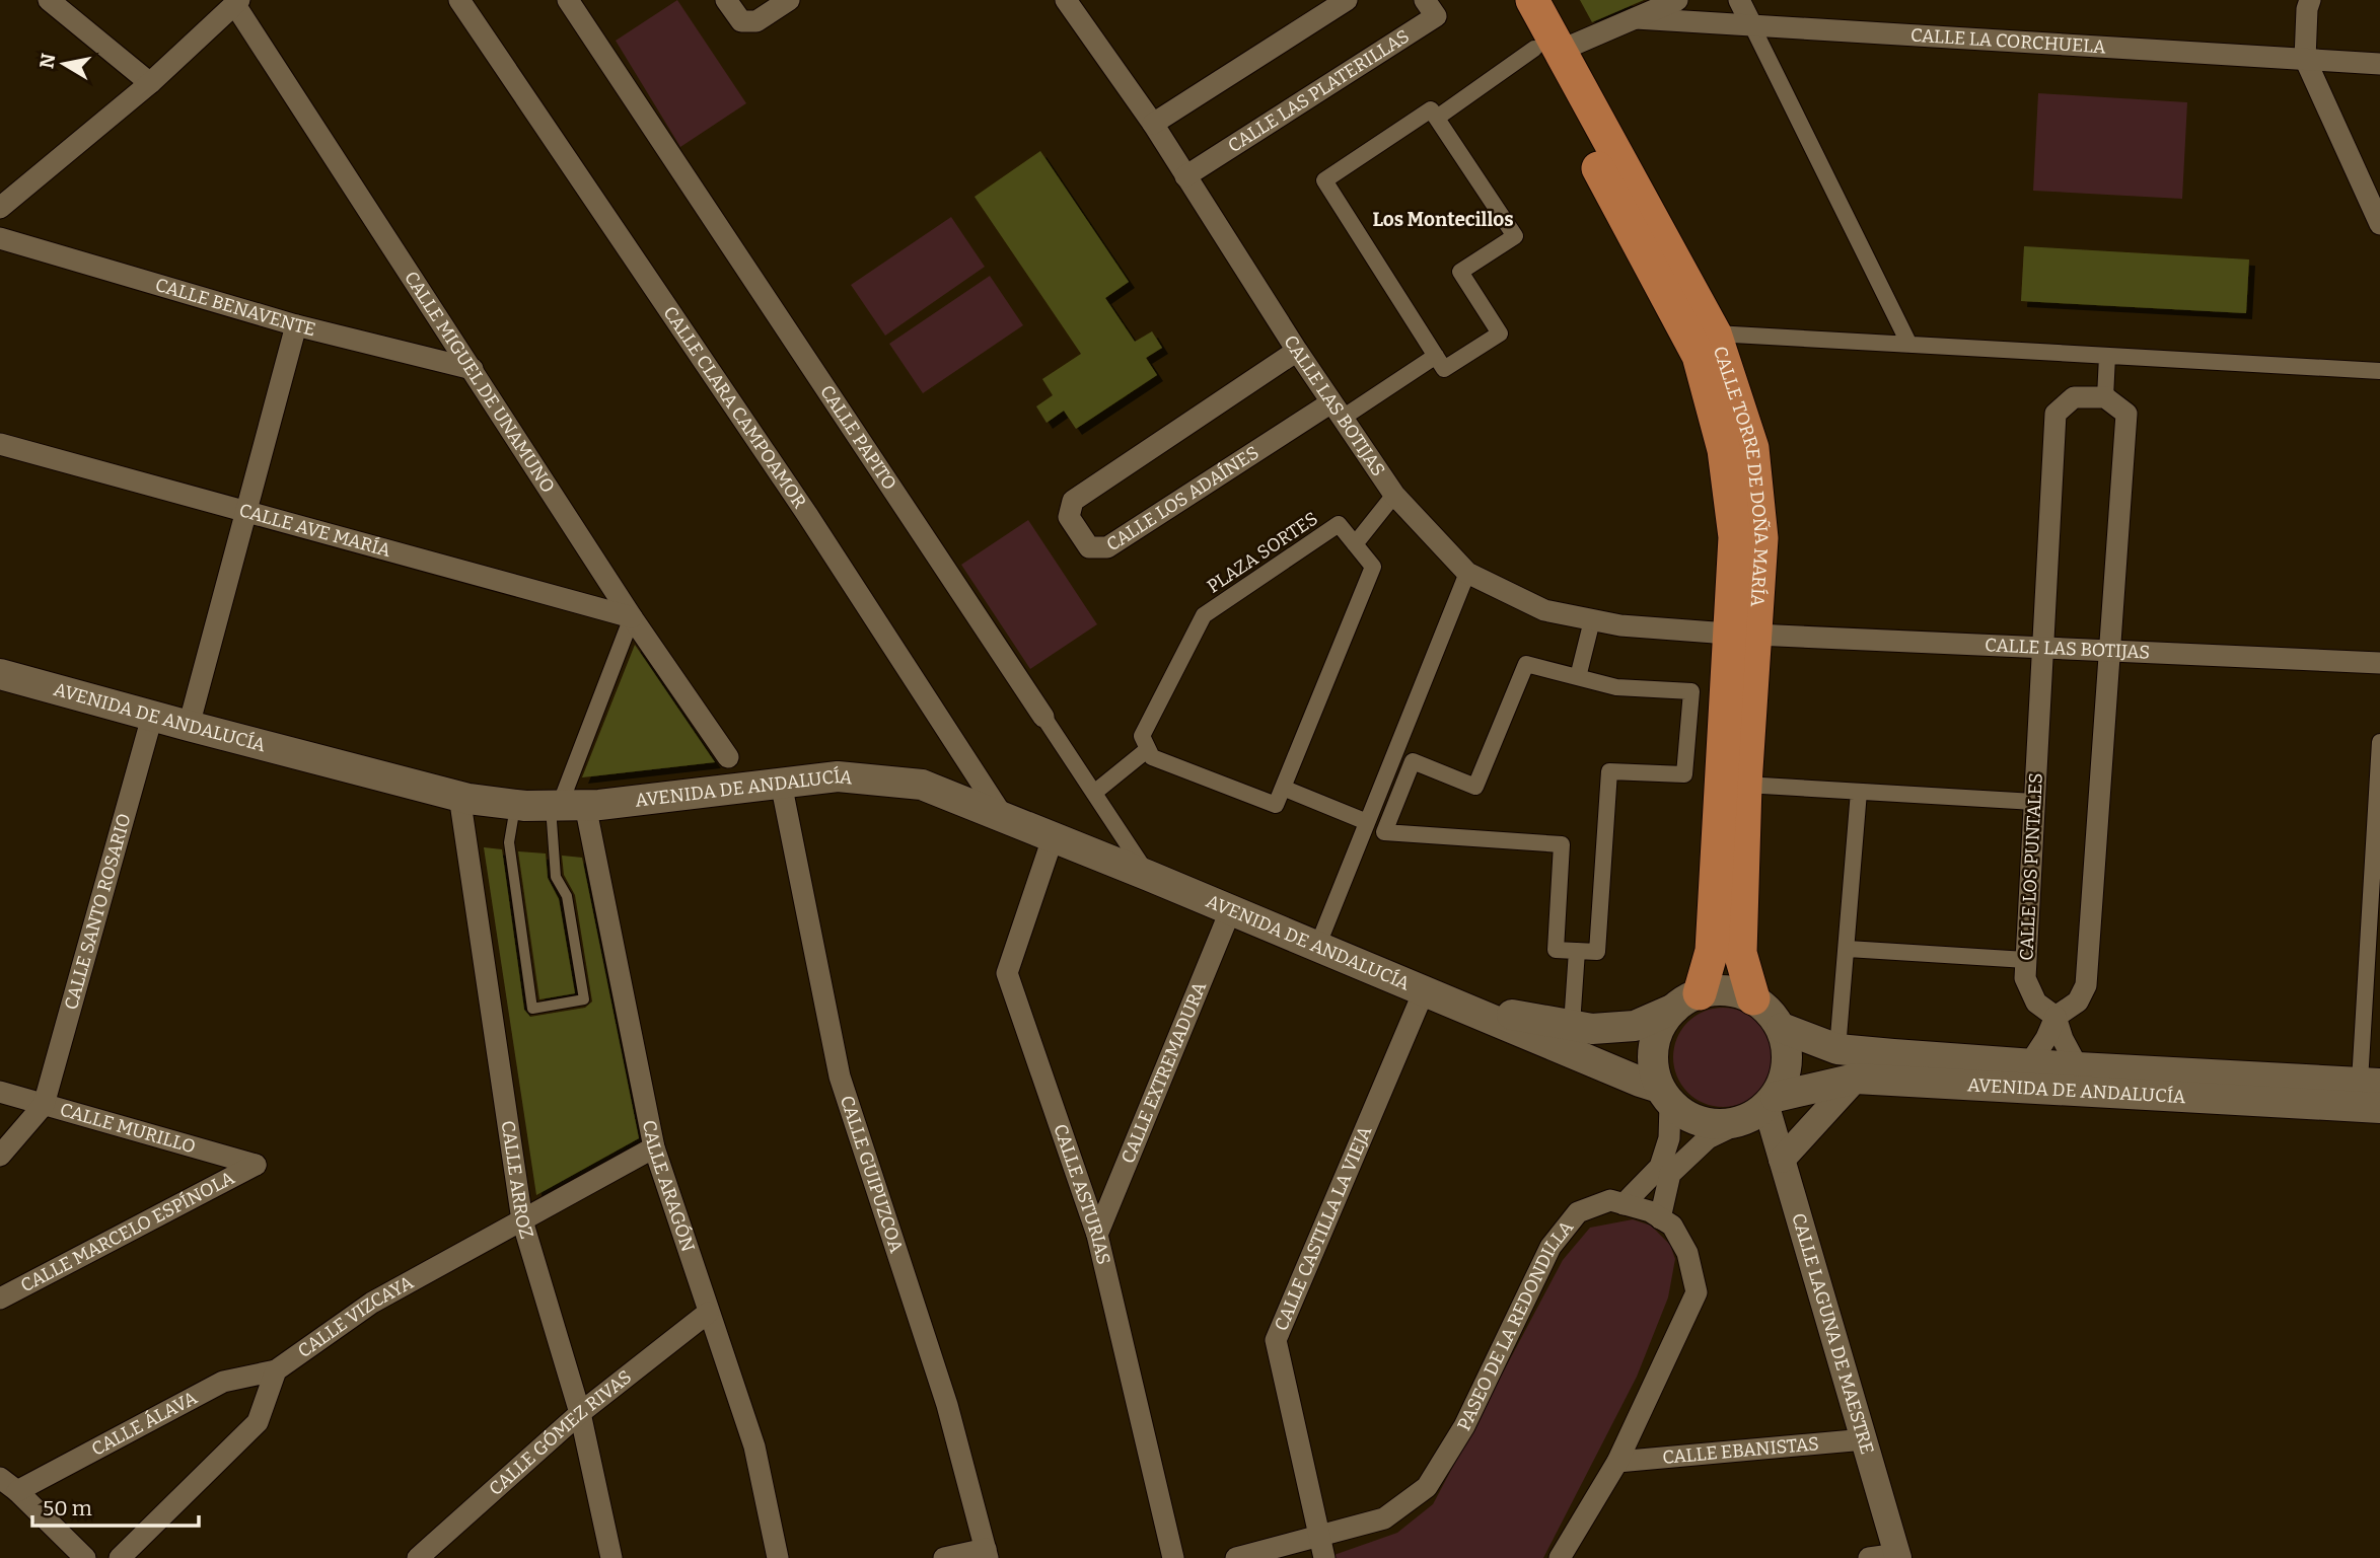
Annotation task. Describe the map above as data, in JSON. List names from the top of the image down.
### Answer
{
  "streets": {
    "main road": ["CALLE TORRE DE DOÑA MARÍA", "AVENIDA DE ANDALUCÍA"],
    "street": [
      "CALLE LA CORCHUELA",
      "CALLE LAS PLATERILLAS",
      "CALLE BENAVENTE",
      "CALLE MIGUEL DE UNAMUNO",
      "CALLE LAS BOTIJAS",
      "CALLE CLARA CAMPOAMOR",
      "CALLE PAPITO",
      "CALLE LOS ADAÍNES",
      "CALLE AVE MARÍA",
      "PLAZA SORTES",
      "CALLE LOS PUNTALES",
      "CALLE SANTO ROSARIO",
      "CALLE EXTREMADURA",
      "CALLE MURILLO",
      "CALLE GUIPUZCOA",
      "CALLE ARROZ",
      "CALLE ARAGÓN",
      "CALLE ASTURIAS",
      "CALLE CASTILLA LA VIEJA",
      "CALLE MARCELO ESPÍNOLA",
      "CALLE VIZCAYA",
      "PASEO DE LA REDONDILLA",
      "CALLE LAGUNA DE MAESTRE",
      "CALLE ÁLAVA",
      "CALLE GÓMEZ RIVAS",
      "CALLE EBANISTAS"
    ]
  },
  "crossings": [
    ["CALLE LAS PLATERILLAS", "CALLE LAS BOTIJAS"],
    ["CALLE BENAVENTE", "CALLE MIGUEL DE UNAMUNO"],
    ["CALLE MIGUEL DE UNAMUNO", "CALLE AVE MARÍA"],
    ["CALLE LAS BOTIJAS", "CALLE TORRE DE DOÑA MARÍA"],
    ["CALLE LAS BOTIJAS", "CALLE LOS ADAÍNES"],
    ["CALLE LAS BOTIJAS", "CALLE LOS PUNTALES"],
    ["CALLE CLARA CAMPOAMOR", "AVENIDA DE ANDALUCÍA"],
    ["CALLE PAPITO", "AVENIDA DE ANDALUCÍA"],
    ["CALLE TORRE DE DOÑA MARÍA", "AVENIDA DE ANDALUCÍA"],
    ["CALLE TORRE DE DOÑA MARÍA", "CALLE LAGUNA DE MAESTRE"],
    ["AVENIDA DE ANDALUCÍA", "CALLE SANTO ROSARIO"],
    ["AVENIDA DE ANDALUCÍA", "CALLE EXTREMADURA"],
    ["AVENIDA DE ANDALUCÍA", "CALLE GUIPUZCOA"],
    ["AVENIDA DE ANDALUCÍA", "CALLE ARROZ"],
    ["AVENIDA DE ANDALUCÍA", "CALLE ARAGÓN"],
    ["AVENIDA DE ANDALUCÍA", "CALLE ASTURIAS"],
    ["AVENIDA DE ANDALUCÍA", "CALLE CASTILLA LA VIEJA"],
    ["AVENIDA DE ANDALUCÍA", "CALLE LAGUNA DE MAESTRE"],
    ["CALLE SANTO ROSARIO", "CALLE MURILLO"],
    ["CALLE EXTREMADURA", "CALLE ASTURIAS"],
    ["CALLE MURILLO", "CALLE MARCELO ESPÍNOLA"],
    ["CALLE ARROZ", "CALLE VIZCAYA"],
    ["CALLE ARROZ", "CALLE GÓMEZ RIVAS"],
    ["CALLE ARAGÓN", "CALLE VIZCAYA"],
    ["CALLE ARAGÓN", "CALLE GÓMEZ RIVAS"],
    ["CALLE CASTILLA LA VIEJA", "PASEO DE LA REDONDILLA"],
    ["CALLE VIZCAYA", "CALLE ÁLAVA"],
    ["PASEO DE LA REDONDILLA", "CALLE EBANISTAS"],
    ["CALLE LAGUNA DE MAESTRE", "CALLE EBANISTAS"]
  ],
  "districts": ["Los Montecillos"],
  "scale_bar": "50 m",
  "north": "left"
}
